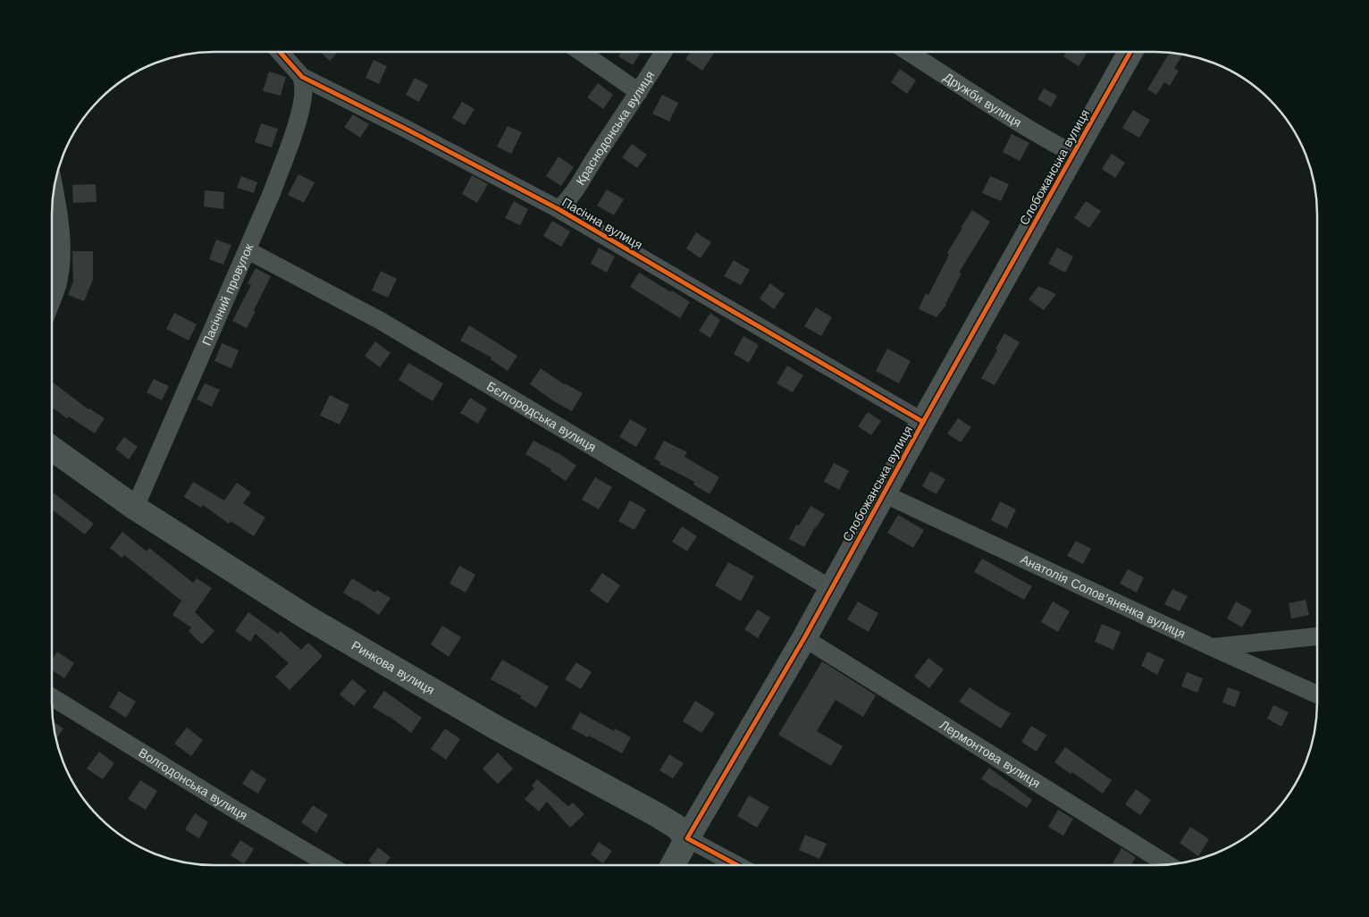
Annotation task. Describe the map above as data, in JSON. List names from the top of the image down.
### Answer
{
  "streets": {
    "street": [
      "Дружби вулиця",
      "Краснодонська вулиця",
      "Слобожанська вулиця",
      "Пасічна вулиця",
      "Пасічний провулок",
      "Бєлгородська вулиця",
      "Анатолія Солов'яненка вулиця",
      "Ринкова вулиця",
      "Лермонтова вулиця",
      "Волгодонська вулиця"
    ]
  },
  "crossings": [
    ["Дружби вулиця", "Слобожанська вулиця"],
    ["Краснодонська вулиця", "Пасічна вулиця"],
    ["Слобожанська вулиця", "Пасічна вулиця"],
    ["Слобожанська вулиця", "Бєлгородська вулиця"],
    ["Слобожанська вулиця", "Анатолія Солов'яненка вулиця"],
    ["Слобожанська вулиця", "Ринкова вулиця"],
    ["Слобожанська вулиця", "Лермонтова вулиця"],
    ["Пасічна вулиця", "Пасічний провулок"],
    ["Пасічний провулок", "Бєлгородська вулиця"],
    ["Пасічний провулок", "Ринкова вулиця"]
  ]
}
